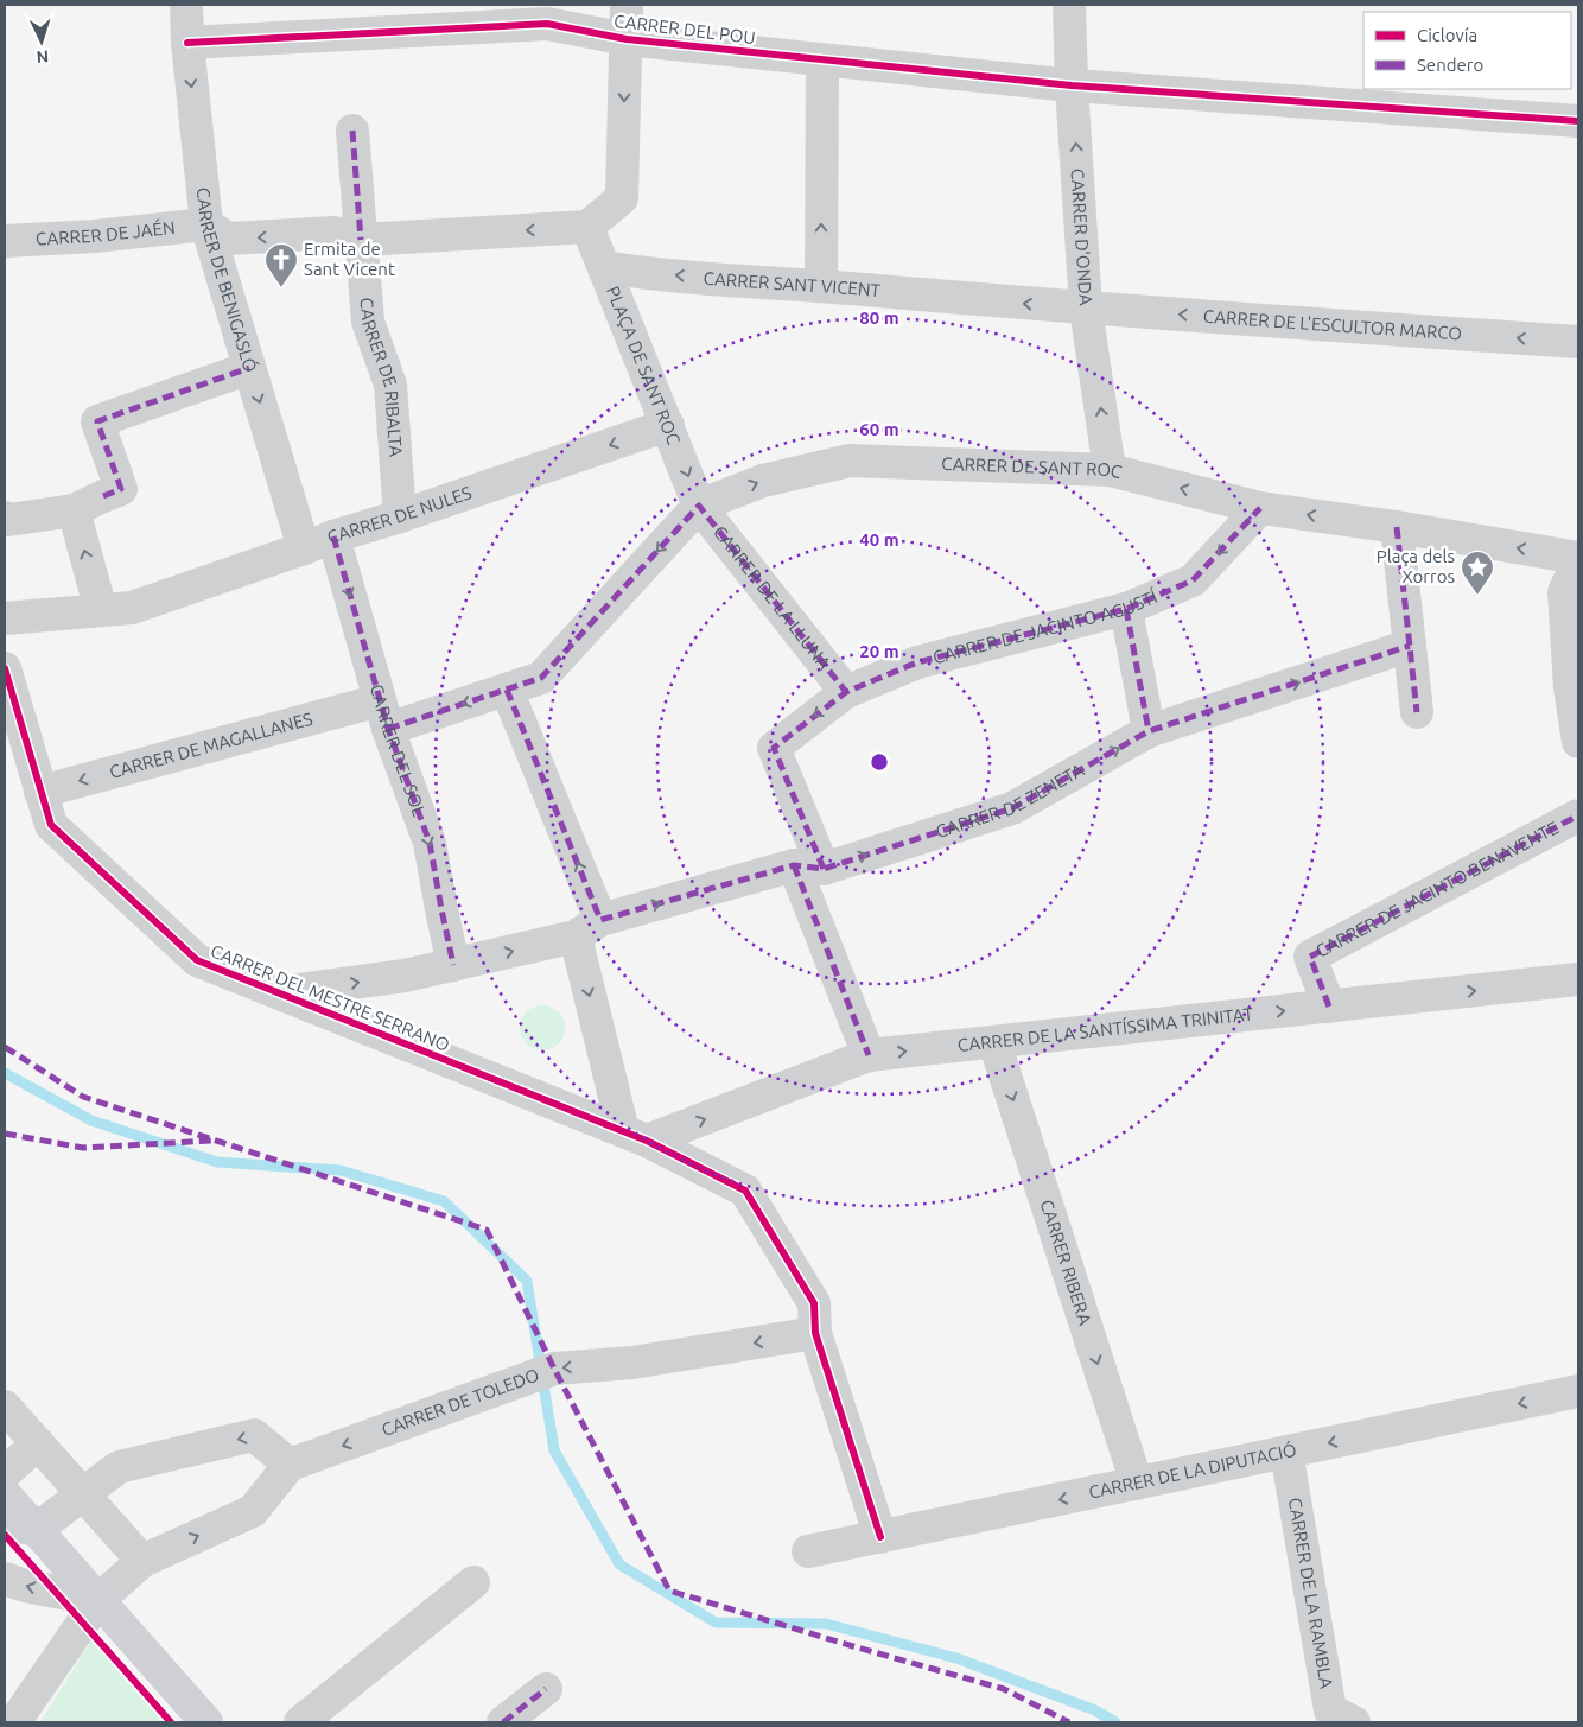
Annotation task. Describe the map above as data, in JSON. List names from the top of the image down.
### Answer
{
  "streets": {
    "street": [
      "CARRER DEL POU",
      "CARRER DE JAÉN",
      "CARRER D'ONDA",
      "CARRER DE BENIGASLÓ",
      "CARRER SANT VICENT",
      "CARRER DE L'ESCULTOR MARCO",
      "PLAÇA DE SANT ROC",
      "CARRER DE RIBALTA",
      "CARRER DE SANT ROC",
      "CARRER DE NULES",
      "CARRER DE LA LLUNA",
      "CARRER DE JACINTO AGUSTÍ",
      "CARRER DE MAGALLANES",
      "CARRER DEL SOL",
      "CARRER DE ZENETA",
      "CARRER DE JACINTO BENAVENTE",
      "CARRER DEL MESTRE SERRANO",
      "CARRER DE LA SANTÍSSIMA TRINITAT",
      "CARRER RIBERA",
      "CARRER DE TOLEDO",
      "CARRER DE LA DIPUTACIÓ",
      "CARRER DE LA RAMBLA"
    ]
  },
  "crossings": [
    ["CARRER DEL POU", "CARRER D'ONDA"],
    ["CARRER DEL POU", "CARRER DE BENIGASLÓ"],
    ["CARRER DE JAÉN", "CARRER DE BENIGASLÓ"],
    ["CARRER D'ONDA", "CARRER SANT VICENT"],
    ["CARRER D'ONDA", "CARRER DE L'ESCULTOR MARCO"],
    ["CARRER D'ONDA", "CARRER DE SANT ROC"],
    ["CARRER DE BENIGASLÓ", "CARRER DE NULES"],
    ["CARRER SANT VICENT", "CARRER DE L'ESCULTOR MARCO"],
    ["CARRER SANT VICENT", "PLAÇA DE SANT ROC"],
    ["PLAÇA DE SANT ROC", "CARRER DE SANT ROC"],
    ["PLAÇA DE SANT ROC", "CARRER DE NULES"],
    ["PLAÇA DE SANT ROC", "CARRER DE LA LLUNA"],
    ["PLAÇA DE SANT ROC", "CARRER DE MAGALLANES"],
    ["CARRER DE RIBALTA", "CARRER DE NULES"],
    ["CARRER DE SANT ROC", "CARRER DE LA LLUNA"],
    ["CARRER DE SANT ROC", "CARRER DE JACINTO AGUSTÍ"],
    ["CARRER DE SANT ROC", "CARRER DE MAGALLANES"],
    ["CARRER DE NULES", "CARRER DEL SOL"],
    ["CARRER DE LA LLUNA", "CARRER DE JACINTO AGUSTÍ"],
    ["CARRER DE LA LLUNA", "CARRER DE MAGALLANES"],
    ["CARRER DE JACINTO AGUSTÍ", "CARRER DE ZENETA"],
    ["CARRER DE MAGALLANES", "CARRER DEL SOL"],
    ["CARRER DE MAGALLANES", "CARRER DEL MESTRE SERRANO"],
    ["CARRER DEL SOL", "CARRER DEL MESTRE SERRANO"],
    ["CARRER DE ZENETA", "CARRER DEL MESTRE SERRANO"],
    ["CARRER DE JACINTO BENAVENTE", "CARRER DE LA SANTÍSSIMA TRINITAT"],
    ["CARRER DEL MESTRE SERRANO", "CARRER DE LA SANTÍSSIMA TRINITAT"],
    ["CARRER DEL MESTRE SERRANO", "CARRER DE TOLEDO"],
    ["CARRER DEL MESTRE SERRANO", "CARRER DE LA DIPUTACIÓ"],
    ["CARRER DE LA SANTÍSSIMA TRINITAT", "CARRER RIBERA"],
    ["CARRER RIBERA", "CARRER DE LA DIPUTACIÓ"],
    ["CARRER DE LA DIPUTACIÓ", "CARRER DE LA RAMBLA"]
  ],
  "one_way": [
    "CARRER DE BENIGASLÓ",
    "CARRER SANT VICENT",
    "CARRER DE JACINTO AGUSTÍ",
    "CARRER DE MAGALLANES",
    "CARRER DE ZENETA",
    "CARRER DE LA SANTÍSSIMA TRINITAT",
    "CARRER RIBERA",
    "CARRER DE TOLEDO",
    "CARRER DE LA DIPUTACIÓ"
  ],
  "places": {
    "church": ["Ermita de Sant Vicent"],
    "place": ["Plaça dels Xorros"]
  },
  "legend": ["Ciclovía", "Sendero"],
  "north": "bottom",
  "rings": [
    "80 m",
    "60 m",
    "40 m",
    "20 m"
  ]
}
